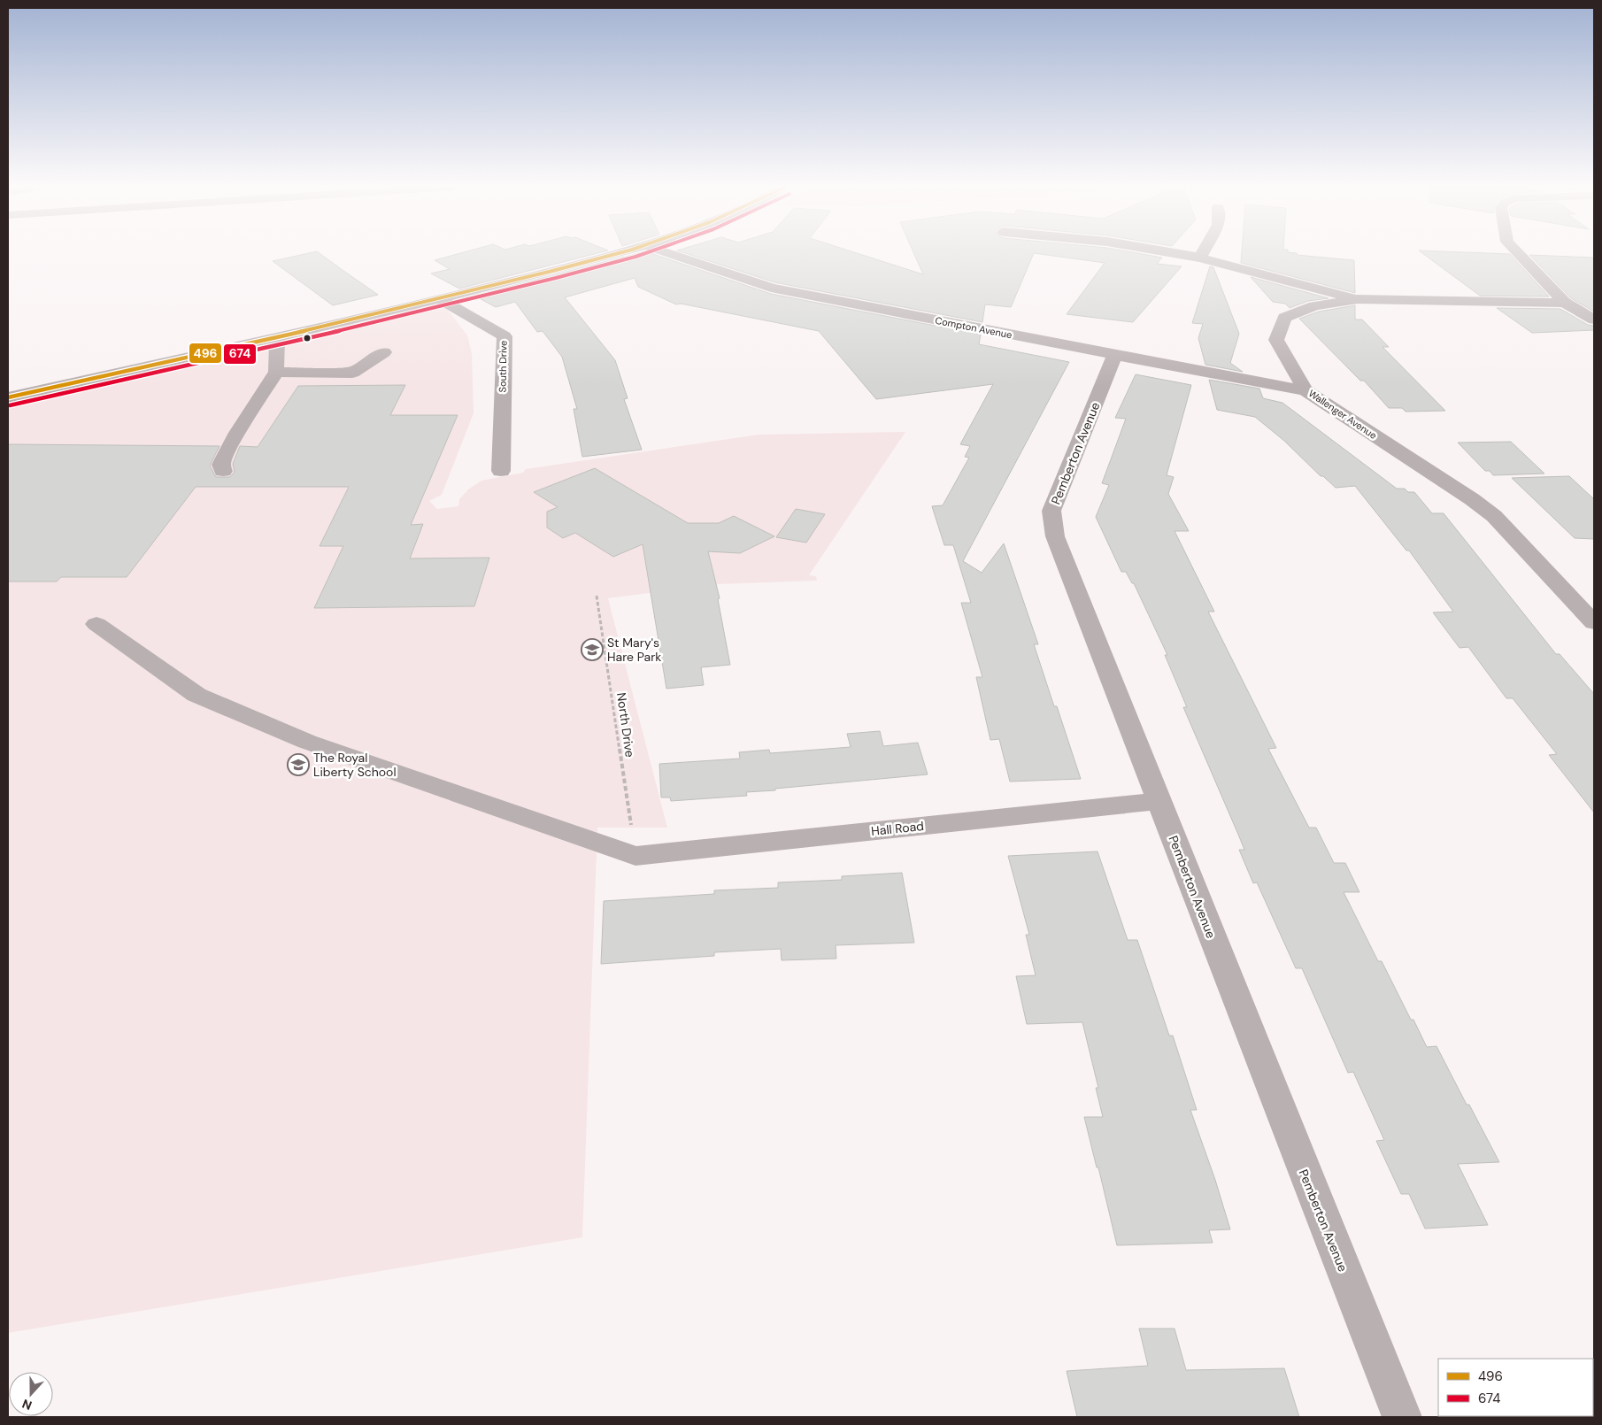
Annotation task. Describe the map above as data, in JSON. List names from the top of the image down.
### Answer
{
  "streets": {
    "street": [
      "Compton Avenue",
      "South Drive",
      "Wallenger Avenue",
      "Pemberton Avenue",
      "Hall Road"
    ],
    "path": ["North Drive"]
  },
  "crossings": [
    ["Compton Avenue", "Wallenger Avenue"],
    ["Compton Avenue", "Pemberton Avenue"],
    ["Pemberton Avenue", "Hall Road"],
    ["North Drive", "Hall Road"]
  ],
  "places": {
    "school or university": ["St Mary's Hare Park", "The Royal Liberty School"]
  },
  "lines": ["transit line 496", "transit line 674"],
  "legend": ["496", "674"],
  "north": "bottom"
}
